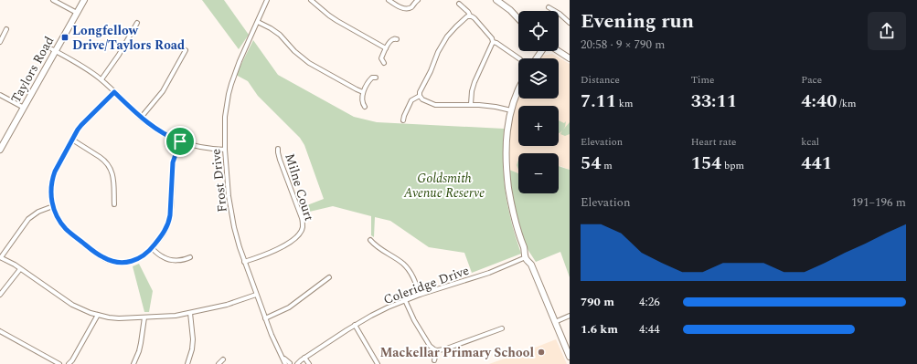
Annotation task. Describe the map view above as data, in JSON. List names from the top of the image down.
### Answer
{
  "streets": {
    "street": [
      "Taylors Road",
      "Frost Drive",
      "Milne Court",
      "Coleridge Drive"
    ]
  },
  "crossings": [
    ["Frost Drive", "Milne Court"],
    ["Frost Drive", "Coleridge Drive"]
  ],
  "parks": ["Goldsmith Avenue Reserve"],
  "places": {
    "transit": ["Longfellow Drive/Taylors Road"],
    "other": ["Mackellar Primary School"]
  },
  "page": {
    "heading": ["Evening run", "20:58 · 9 × 790 m"],
    "map_buttons": ["+", "−"],
    "stats": [
      ["Distance", "7.11 km"],
      ["Time", "33:11"],
      ["Pace", "4:40 /km"],
      ["Elevation", "54 m"],
      ["Heart rate", "154 bpm"],
      ["kcal", "441"]
    ],
    "chart": ["Elevation", "191–196 m"],
    "list": [
      {
        "name": "790 m",
        "note": "4:26"
      },
      {
        "name": "1.6 km",
        "note": "4:44"
      }
    ]
  }
}
